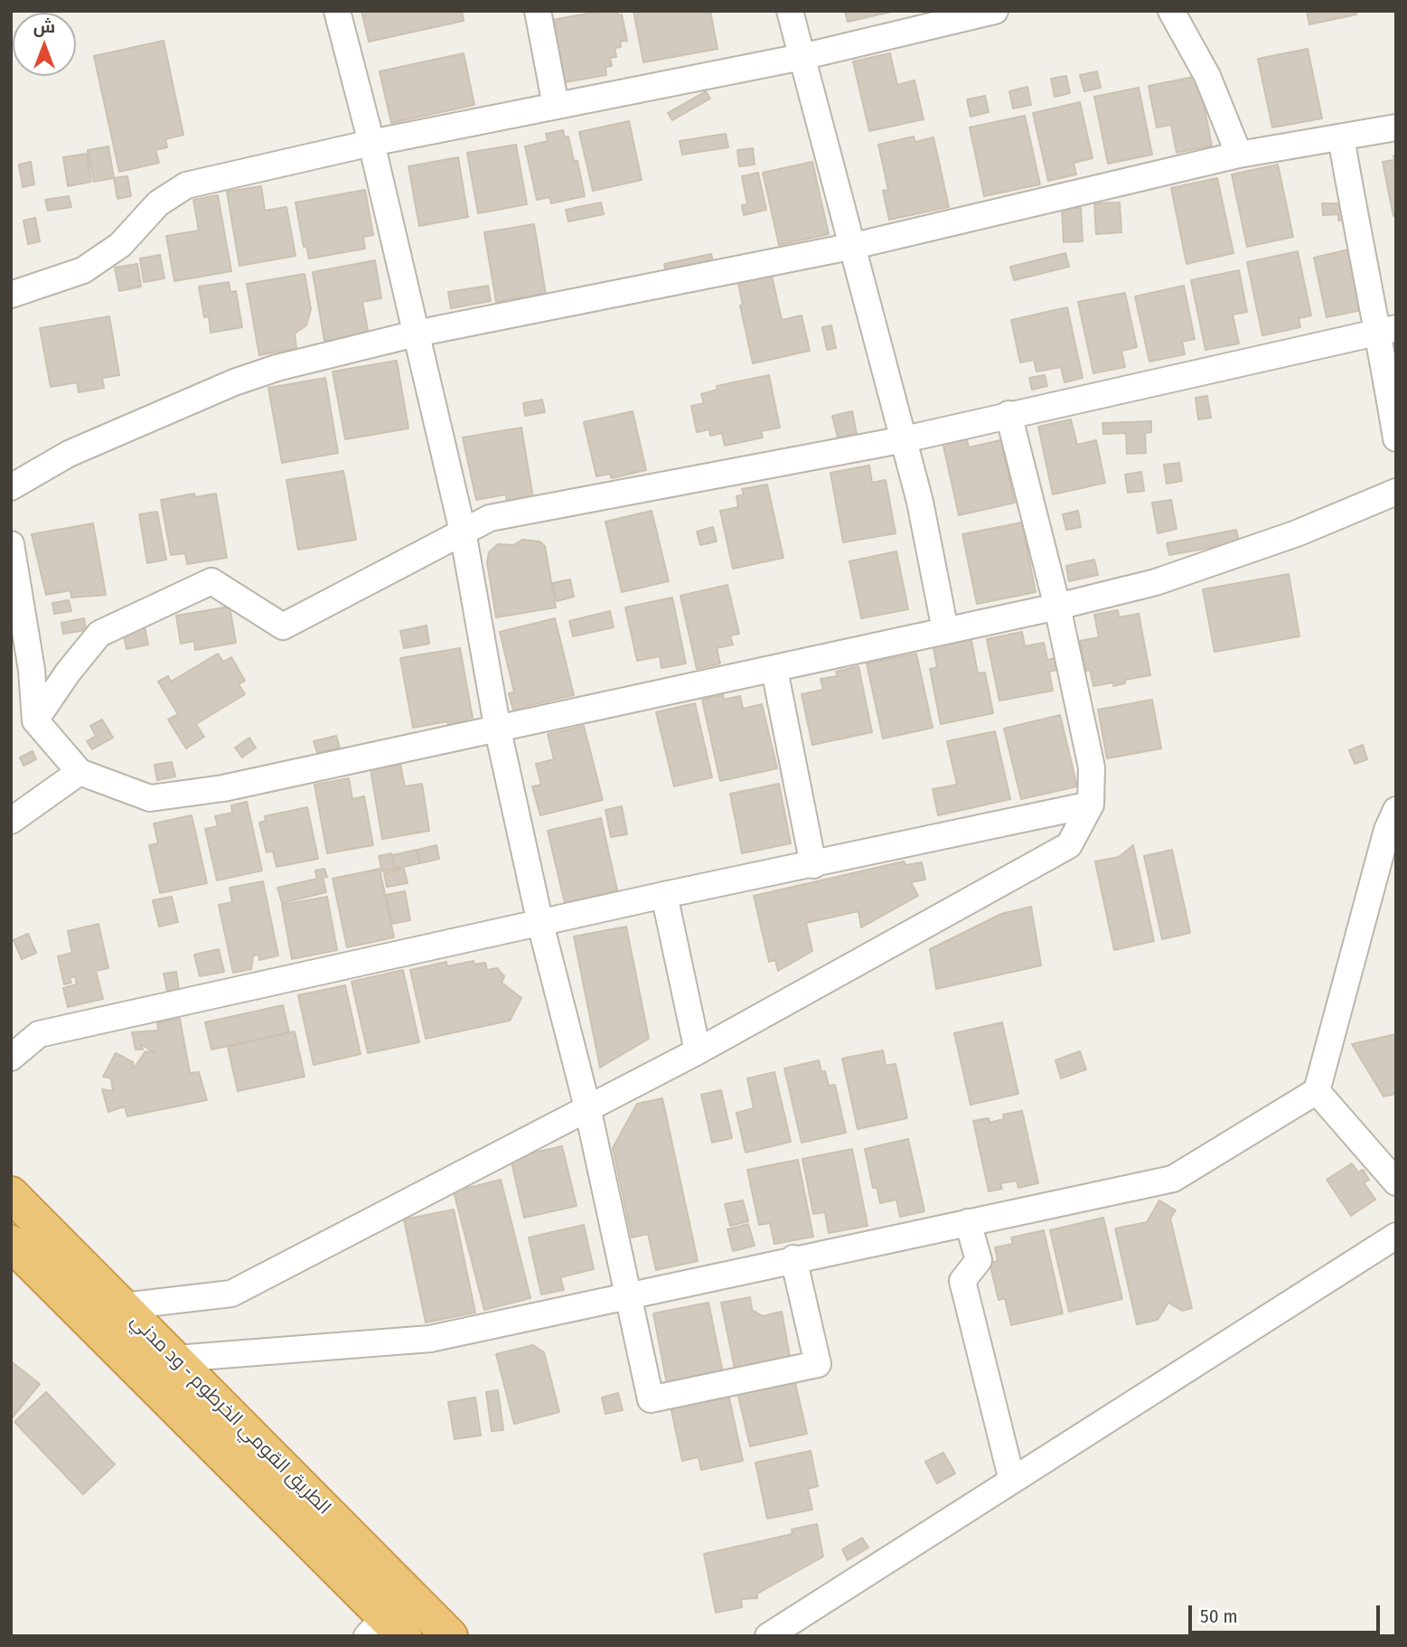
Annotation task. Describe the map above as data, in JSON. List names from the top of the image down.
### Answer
{
  "streets": {
    "highway": ["الطريق القومي الخرطوم - ود مدني"]
  },
  "scale_bar": "50 m",
  "north": "top"
}
